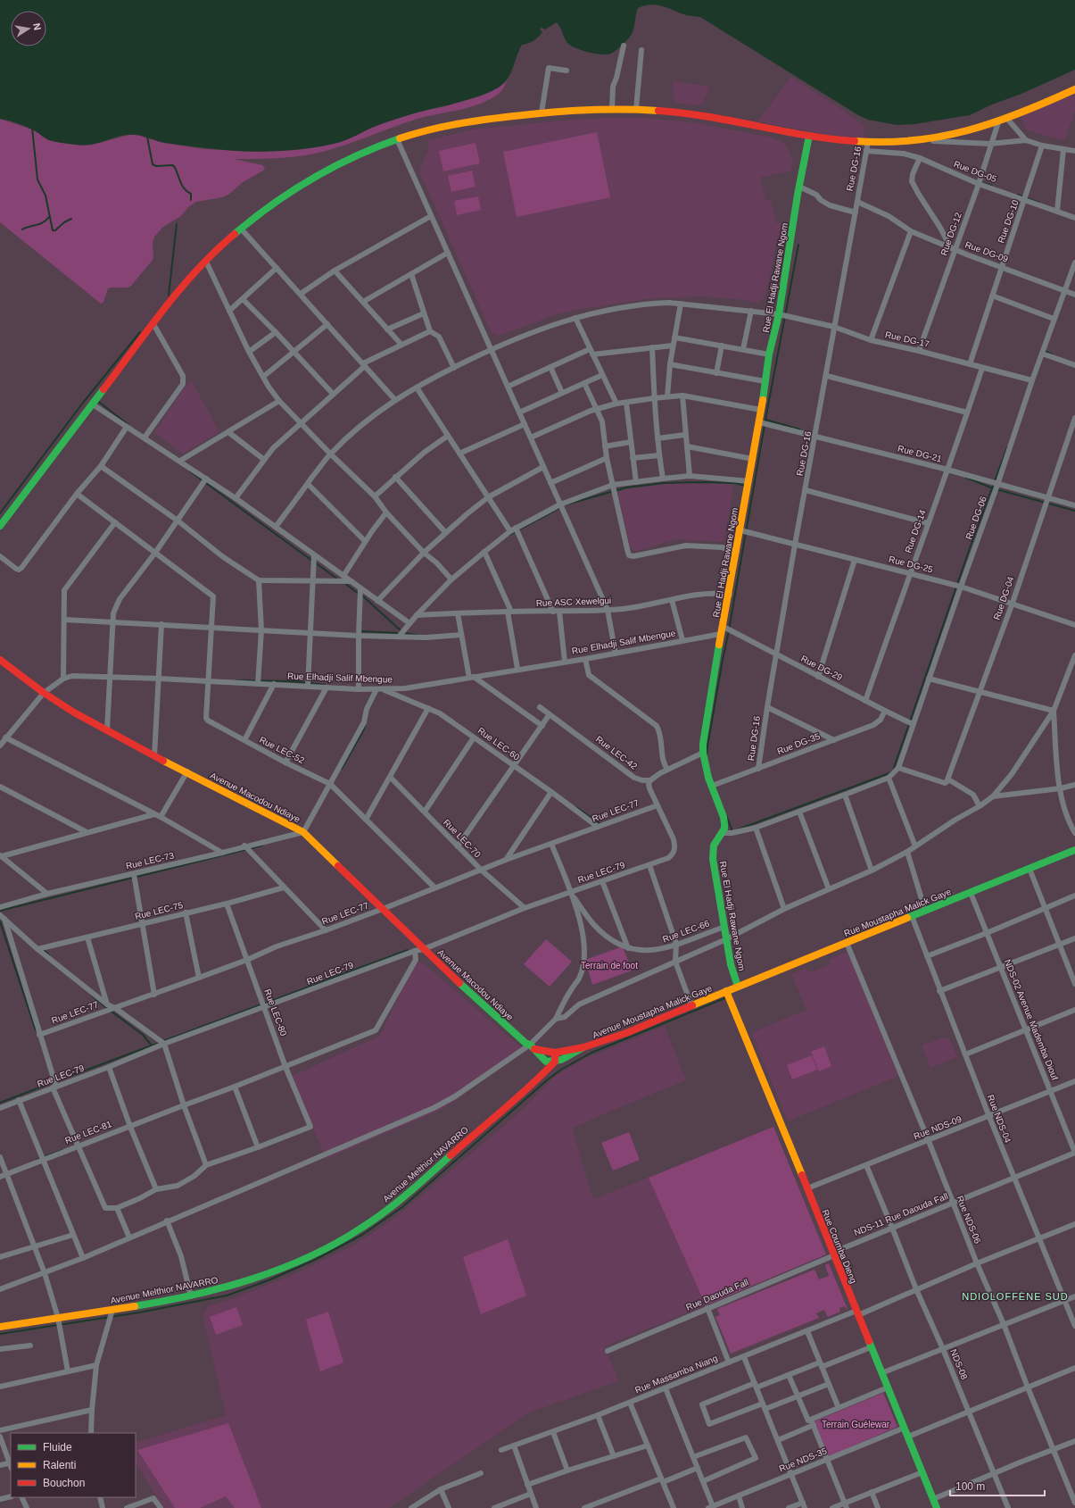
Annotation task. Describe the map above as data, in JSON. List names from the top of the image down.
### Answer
{
  "streets": {
    "main road": [
      "Rue El Hadji Rawane Ngom",
      "Avenue Macodou Ndiaye",
      "Rue Moustapha Malick Gaye",
      "Avenue Moustapha Malick Gaye",
      "Avenue Melthior NAVARRO",
      "Rue Coumba Dieng"
    ],
    "street": [
      "Rue DG-16",
      "Rue DG-05",
      "Rue DG-10",
      "Rue DG-12",
      "Rue DG-09",
      "Rue DG-17",
      "Rue DG-21",
      "Rue DG-06",
      "Rue DG-14",
      "Rue DG-25",
      "Rue DG-04",
      "Rue ASC Xewelgui",
      "Rue Elhadji Salif Mbengue",
      "Rue DG-29",
      "Rue LEC-60",
      "Rue DG-35",
      "Rue LEC-52",
      "Rue LEC-42",
      "Rue LEC-77",
      "Rue LEC-70",
      "Rue LEC-73",
      "Rue LEC-79",
      "Rue LEC-75",
      "Rue LEC-66",
      "Rue LEC-80",
      "NDS-02 Avenue Mademba Diouf",
      "Rue NDS-04",
      "Rue NDS-09",
      "Rue LEC-81",
      "NDS-11 Rue Daouda Fall",
      "Rue NDS-06",
      "Rue Daouda Fall",
      "NDS-08",
      "Rue Massamba Niang",
      "Rue NDS-35"
    ]
  },
  "crossings": [
    ["Rue DG-16", "Rue DG-05"],
    ["Rue DG-16", "Rue DG-09"],
    ["Rue DG-16", "Rue DG-17"],
    ["Rue DG-16", "Rue DG-21"],
    ["Rue DG-16", "Rue DG-25"],
    ["Rue DG-16", "Rue DG-29"],
    ["Rue DG-16", "Rue DG-35"],
    ["Rue DG-05", "Rue DG-10"],
    ["Rue DG-05", "Rue DG-12"],
    ["Rue DG-10", "Rue DG-09"],
    ["Rue DG-10", "Rue DG-17"],
    ["Rue DG-12", "Rue DG-09"],
    ["Rue DG-12", "Rue DG-17"],
    ["Rue DG-09", "Rue DG-06"],
    ["Rue El Hadji Rawane Ngom", "Rue DG-17"],
    ["Rue El Hadji Rawane Ngom", "Rue DG-21"],
    ["Rue El Hadji Rawane Ngom", "Rue DG-25"],
    ["Rue El Hadji Rawane Ngom", "Rue ASC Xewelgui"],
    ["Rue El Hadji Rawane Ngom", "Rue Elhadji Salif Mbengue"],
    ["Rue El Hadji Rawane Ngom", "Rue DG-29"],
    ["Rue El Hadji Rawane Ngom", "Rue DG-35"],
    ["Rue El Hadji Rawane Ngom", "Rue Moustapha Malick Gaye"],
    ["Rue El Hadji Rawane Ngom", "Rue LEC-66"],
    ["Rue DG-17", "Rue DG-06"],
    ["Rue DG-17", "Rue DG-14"],
    ["Rue DG-21", "Rue DG-06"],
    ["Rue DG-21", "Rue DG-14"],
    ["Rue DG-21", "Rue DG-04"],
    ["Rue DG-06", "Rue DG-25"],
    ["Rue DG-06", "Rue DG-29"],
    ["Rue DG-14", "Rue DG-25"],
    ["Rue DG-14", "Rue DG-29"],
    ["Rue DG-25", "Rue DG-04"],
    ["Rue Elhadji Salif Mbengue", "Rue LEC-60"],
    ["Rue Elhadji Salif Mbengue", "Rue LEC-52"],
    ["Rue Elhadji Salif Mbengue", "Avenue Macodou Ndiaye"],
    ["Rue DG-29", "Rue DG-35"],
    ["Rue LEC-60", "Rue LEC-77"],
    ["Rue LEC-52", "Rue LEC-77"],
    ["Avenue Macodou Ndiaye", "Rue LEC-77"],
    ["Avenue Macodou Ndiaye", "Rue LEC-73"],
    ["Avenue Macodou Ndiaye", "Rue LEC-79"],
    ["Rue LEC-77", "Rue LEC-70"],
    ["Rue LEC-77", "Rue LEC-79"],
    ["Rue LEC-77", "Rue LEC-80"],
    ["Rue LEC-70", "Rue LEC-79"],
    ["Rue LEC-79", "Rue LEC-66"],
    ["Rue LEC-79", "Rue LEC-80"],
    ["Rue LEC-79", "Rue LEC-81"],
    ["Rue LEC-75", "Rue LEC-80"],
    ["Rue Moustapha Malick Gaye", "Avenue Moustapha Malick Gaye"],
    ["Rue Moustapha Malick Gaye", "NDS-02 Avenue Mademba Diouf"],
    ["Rue Moustapha Malick Gaye", "Rue NDS-04"],
    ["Rue Moustapha Malick Gaye", "Rue NDS-06"],
    ["Rue Moustapha Malick Gaye", "Rue Coumba Dieng"],
    ["Avenue Moustapha Malick Gaye", "Rue Coumba Dieng"],
    ["Rue LEC-80", "Rue LEC-81"],
    ["NDS-02 Avenue Mademba Diouf", "Rue NDS-09"],
    ["NDS-02 Avenue Mademba Diouf", "NDS-11 Rue Daouda Fall"],
    ["Rue NDS-04", "Rue NDS-09"],
    ["Rue NDS-04", "NDS-11 Rue Daouda Fall"],
    ["Rue NDS-04", "Rue Massamba Niang"],
    ["Rue NDS-09", "Rue NDS-06"],
    ["Rue NDS-09", "Rue Coumba Dieng"],
    ["Rue NDS-09", "NDS-08"],
    ["NDS-11 Rue Daouda Fall", "Rue NDS-06"],
    ["NDS-11 Rue Daouda Fall", "Rue Coumba Dieng"],
    ["NDS-11 Rue Daouda Fall", "Rue Daouda Fall"],
    ["NDS-11 Rue Daouda Fall", "NDS-08"],
    ["Rue NDS-06", "Rue Massamba Niang"],
    ["Rue Coumba Dieng", "Rue Daouda Fall"],
    ["Rue Coumba Dieng", "Rue Massamba Niang"],
    ["Rue Coumba Dieng", "Rue NDS-35"],
    ["NDS-08", "Rue Massamba Niang"]
  ],
  "districts": ["NDIOLOFFÈNE SUD"],
  "parks": ["Terrain de foot", "Terrain Guélewar"],
  "legend": ["Fluide", "Ralenti", "Bouchon"],
  "scale_bar": "100 m",
  "north": "right"
}
